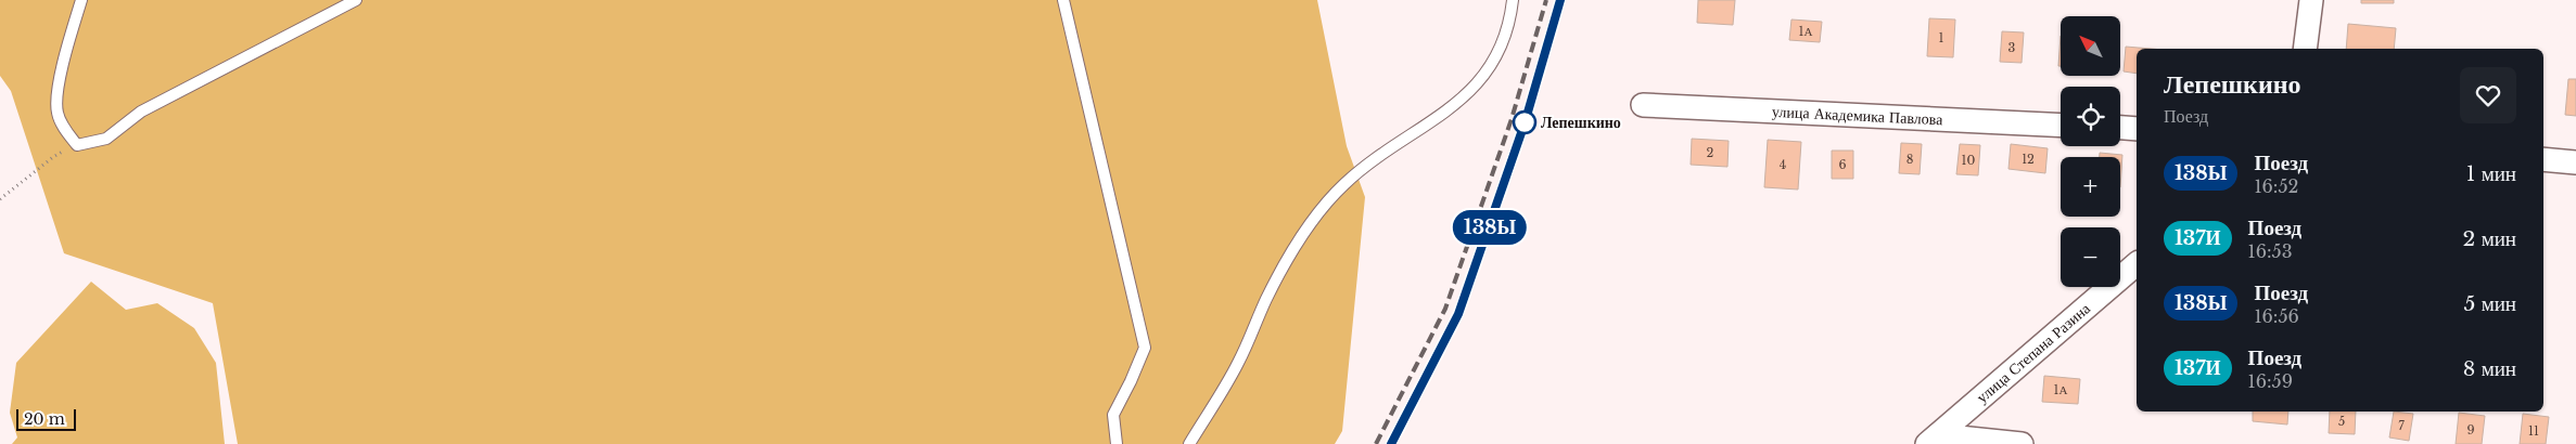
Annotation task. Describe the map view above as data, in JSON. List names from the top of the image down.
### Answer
{
  "streets": {
    "street": ["улица Академика Павлова", "улица Степана Разина"]
  },
  "places": ["Лепешкино"],
  "house_numbers": [
    "1А",
    "1",
    "3",
    "2",
    "8",
    "12",
    "10",
    "4",
    "6",
    "1А",
    "5",
    "7",
    "9",
    "11"
  ],
  "scale_bar": "20 m",
  "north": "top left",
  "page": {
    "on_map": "138Ы",
    "map_buttons": ["+", "−"],
    "heading": ["Лепешкино", "Поезд"],
    "list": [
      {
        "mark": "138Ы",
        "name": "Поезд",
        "note": "16:52",
        "value": "1 мин"
      },
      {
        "mark": "137И",
        "name": "Поезд",
        "note": "16:53",
        "value": "2 мин"
      },
      {
        "mark": "138Ы",
        "name": "Поезд",
        "note": "16:56",
        "value": "5 мин"
      },
      {
        "mark": "137И",
        "name": "Поезд",
        "note": "16:59",
        "value": "8 мин"
      }
    ],
    "scale": "20 m"
  }
}
